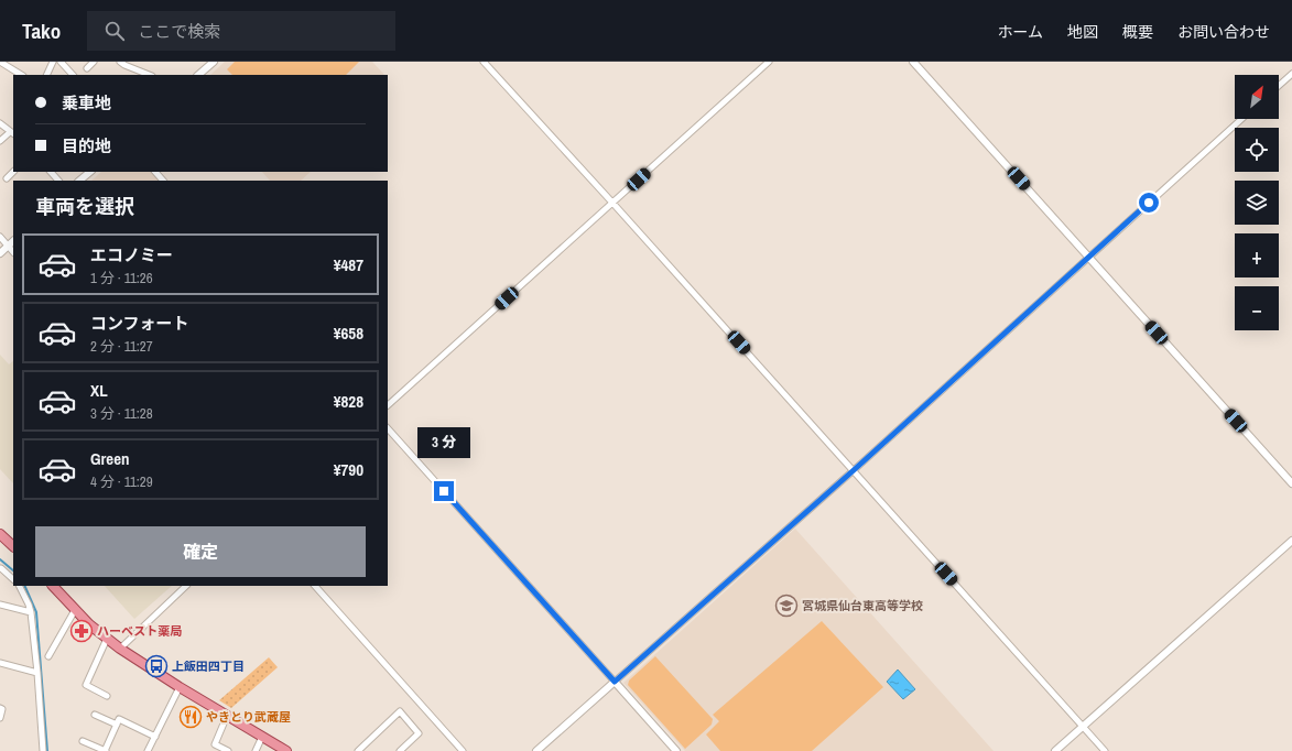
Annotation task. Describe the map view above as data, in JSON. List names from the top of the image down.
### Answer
{
  "places": {
    "school or university": ["宮城県仙台東高等学校"],
    "pharmacy": ["ハーベスト薬局"],
    "bus stop": ["上飯田四丁目"],
    "restaurant": ["やきとり武蔵屋"]
  },
  "north": "top right",
  "page": {
    "header": "Tako",
    "search": "ここで検索",
    "nav": [
      "ホーム",
      "地図",
      "概要",
      "お問い合わせ"
    ],
    "map_buttons": ["+", "−"],
    "banner": ["乗車地", "目的地"],
    "heading": "車両を選択",
    "list": [
      {
        "name": "エコノミー",
        "note": "1 分 · 11:26",
        "value": "¥487"
      },
      {
        "name": "コンフォート",
        "note": "2 分 · 11:27",
        "value": "¥658"
      },
      {
        "name": "XL",
        "note": "3 分 · 11:28",
        "value": "¥828"
      },
      {
        "name": "Green",
        "note": "4 分 · 11:29",
        "value": "¥790"
      }
    ],
    "bubble": "3 分",
    "buttons": "確定"
  }
}
